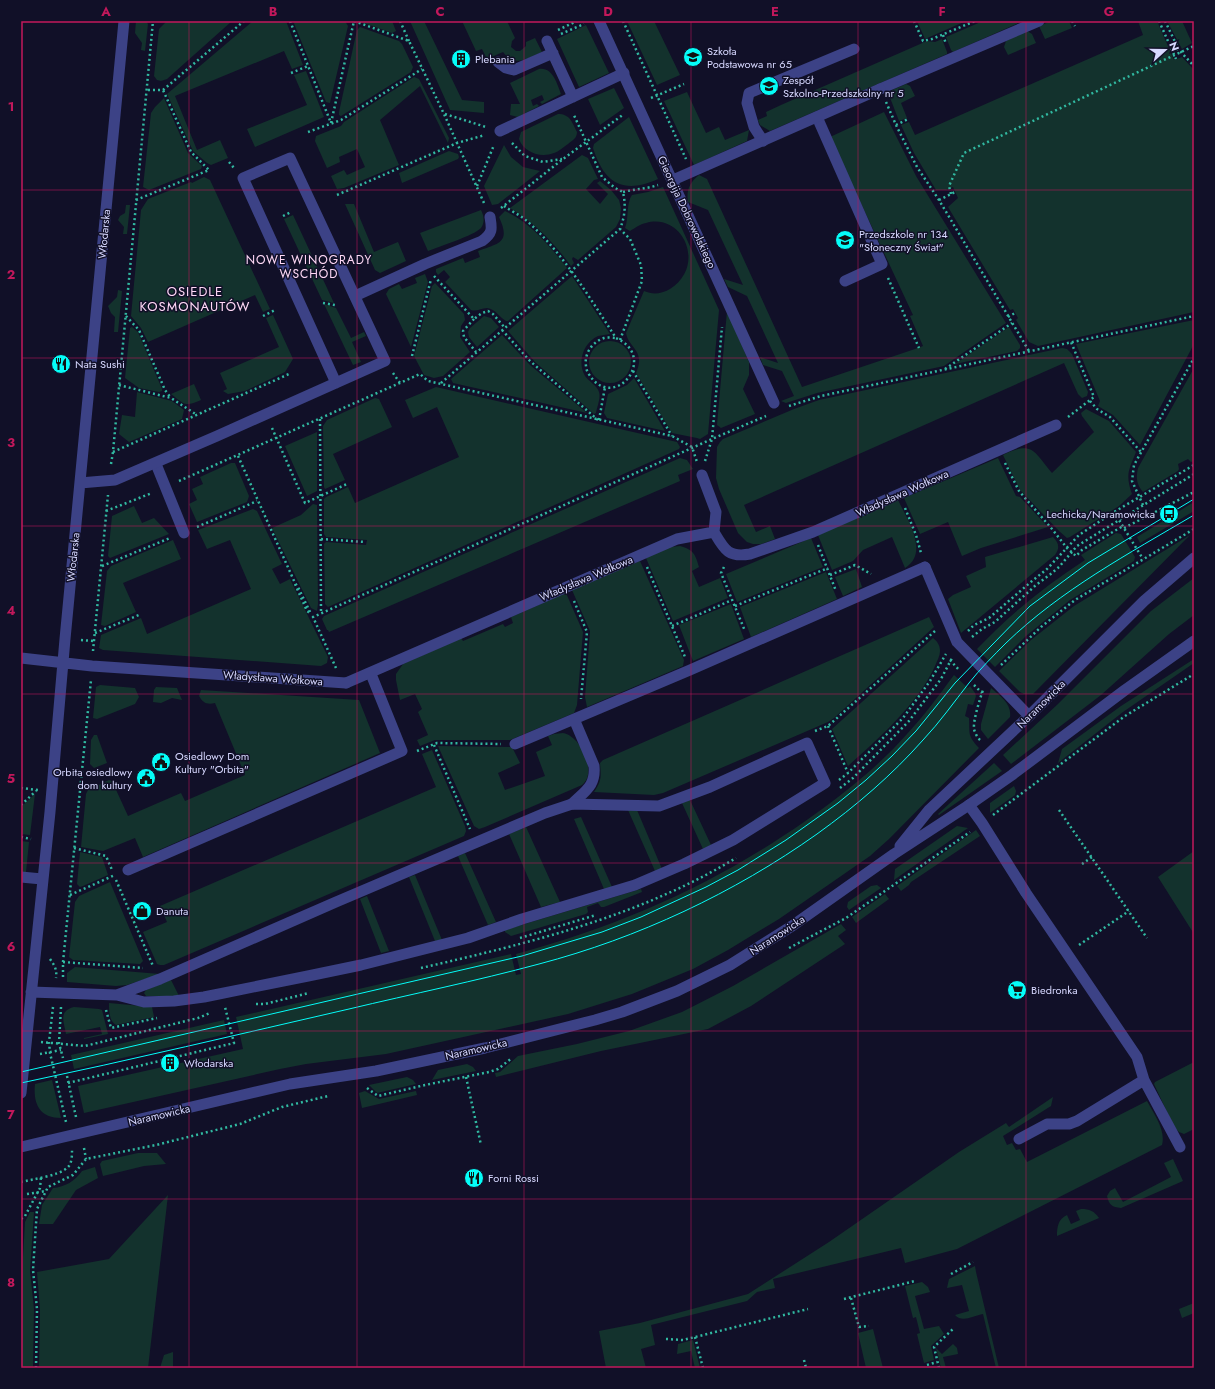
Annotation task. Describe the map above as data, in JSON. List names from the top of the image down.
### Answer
{
  "streets": {
    "street": [
      "Gieorgija Dobrowolskiego",
      "Włodarska",
      "Władysława Wołkowa",
      "Naramowicka"
    ]
  },
  "crossings": [
    ["Włodarska", "Władysława Wołkowa"]
  ],
  "districts": ["NOWE WINOGRADY WSCHÓD", "OSIEDLE KOSMONAUTÓW"],
  "places": {
    "school or university": ["Szkoła Podstawowa nr 65", "Zespół Szkolno-Przedszkolny nr 5", "Przedszkole nr 134 \"Słoneczny Świat\""],
    "building": ["Plebania", "Włodarska"],
    "restaurant": ["Nata Sushi", "Forni Rossi"],
    "bus stop": ["Lechicka/Naramowicka"],
    "public building": ["Osiedlowy Dom Kultury \"Orbita\"", "Orbita osiedlowy dom kultury"],
    "shop": ["Danuta"],
    "supermarket": ["Biedronka"]
  },
  "north": "right",
  "grid": {
    "columns": [
      "A",
      "B",
      "C",
      "D",
      "E",
      "F",
      "G"
    ],
    "rows": [
      "1",
      "2",
      "3",
      "4",
      "5",
      "6",
      "7",
      "8"
    ]
  }
}
